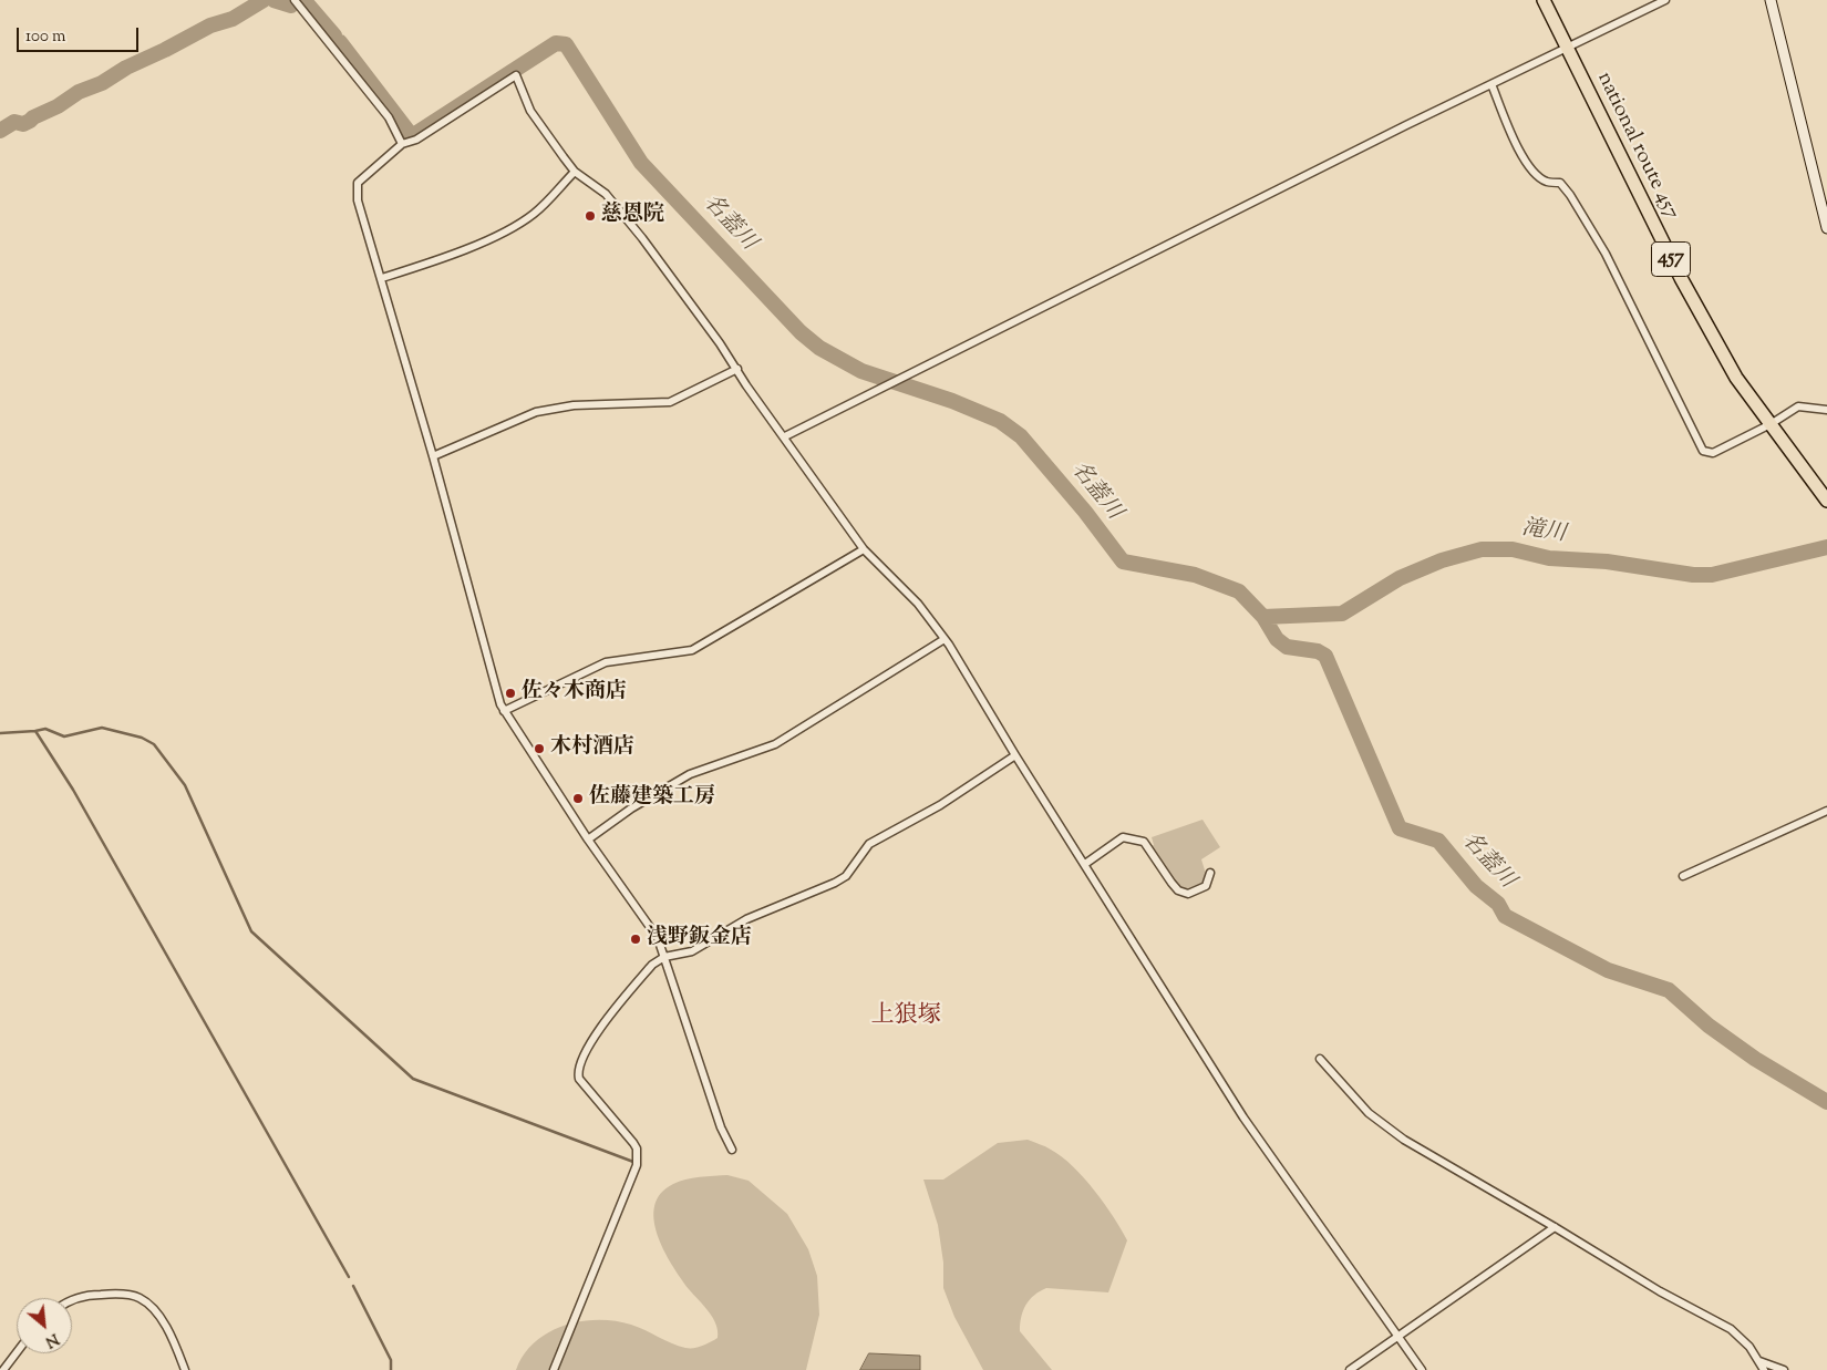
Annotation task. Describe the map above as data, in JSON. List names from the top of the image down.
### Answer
{
  "streets": {
    "highway": ["national route 457", "457"]
  },
  "districts": ["上狼塚"],
  "water": ["名蓋川", "滝川"],
  "places": [
    "慈恩院",
    "佐々木商店",
    "木村酒店",
    "佐藤建築工房",
    "浅野鈑金店"
  ],
  "scale_bar": "100 m",
  "north": "bottom right"
}
